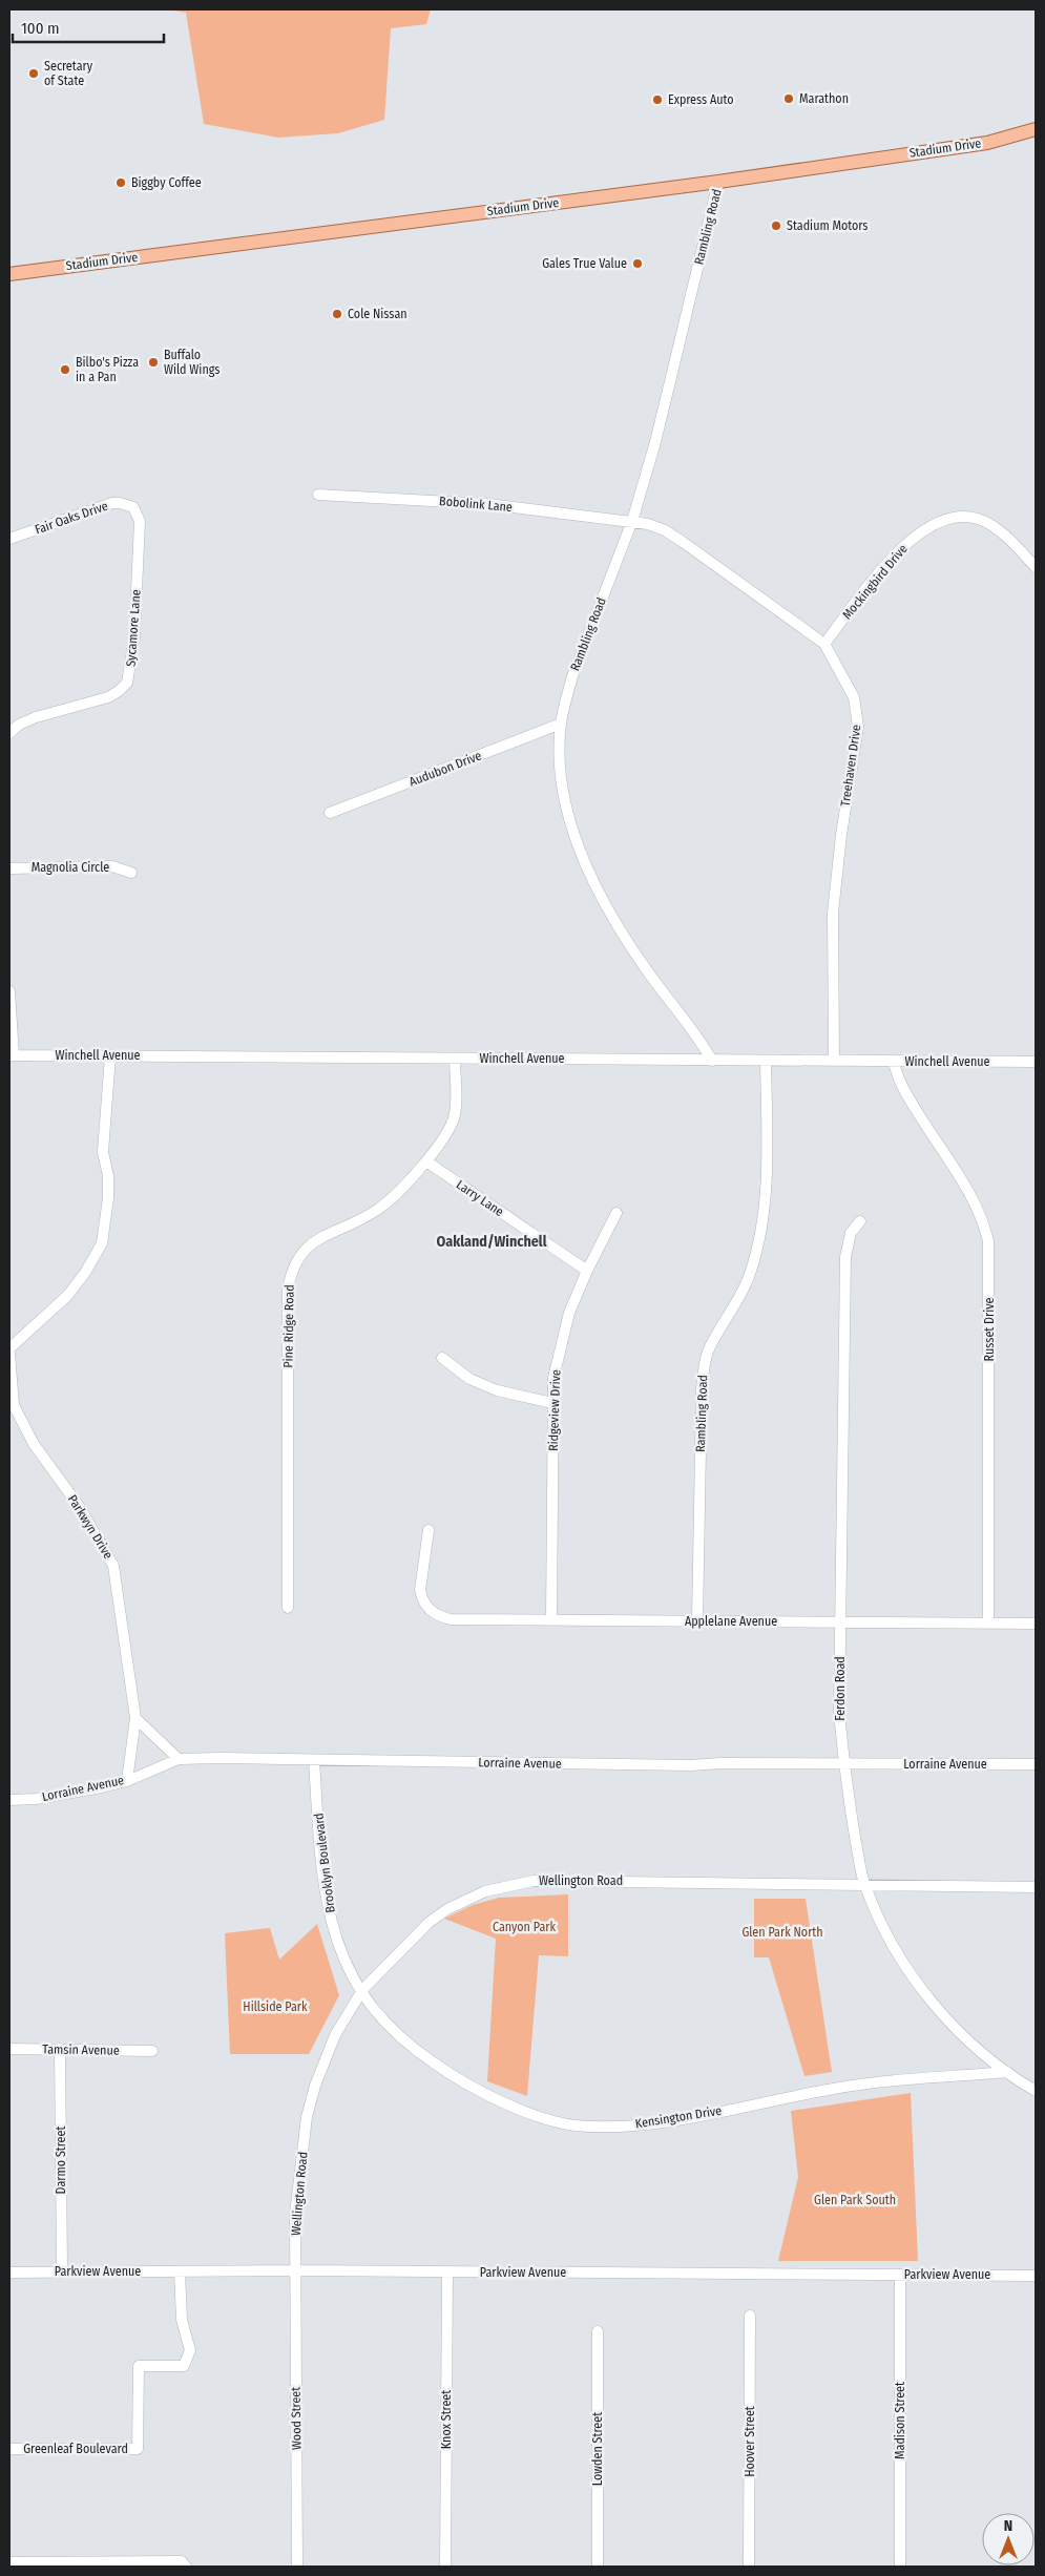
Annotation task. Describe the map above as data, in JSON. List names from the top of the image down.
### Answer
{
  "streets": {
    "main road": ["Stadium Drive"],
    "street": [
      "Rambling Road",
      "Bobolink Lane",
      "Fair Oaks Drive",
      "Mockingbird Drive",
      "Sycamore Lane",
      "Treehaven Drive",
      "Audubon Drive",
      "Magnolia Circle",
      "Winchell Avenue",
      "Larry Lane",
      "Pine Ridge Road",
      "Russet Drive",
      "Ridgeview Drive",
      "Parkwyn Drive",
      "Applelane Avenue",
      "Ferdon Road",
      "Lorraine Avenue",
      "Brooklyn Boulevard",
      "Wellington Road",
      "Tamsin Avenue",
      "Kensington Drive",
      "Darmo Street",
      "Parkview Avenue",
      "Wood Street",
      "Knox Street",
      "Madison Street",
      "Hoover Street",
      "Greenleaf Boulevard",
      "Lowden Street"
    ]
  },
  "crossings": [
    ["Stadium Drive", "Rambling Road"],
    ["Rambling Road", "Bobolink Lane"],
    ["Rambling Road", "Treehaven Drive"],
    ["Rambling Road", "Audubon Drive"],
    ["Rambling Road", "Winchell Avenue"],
    ["Rambling Road", "Applelane Avenue"],
    ["Bobolink Lane", "Treehaven Drive"],
    ["Fair Oaks Drive", "Sycamore Lane"],
    ["Mockingbird Drive", "Treehaven Drive"],
    ["Treehaven Drive", "Winchell Avenue"],
    ["Winchell Avenue", "Pine Ridge Road"],
    ["Winchell Avenue", "Russet Drive"],
    ["Larry Lane", "Pine Ridge Road"],
    ["Larry Lane", "Ridgeview Drive"],
    ["Russet Drive", "Applelane Avenue"],
    ["Ridgeview Drive", "Applelane Avenue"],
    ["Parkwyn Drive", "Lorraine Avenue"],
    ["Applelane Avenue", "Ferdon Road"],
    ["Ferdon Road", "Lorraine Avenue"],
    ["Ferdon Road", "Wellington Road"],
    ["Ferdon Road", "Kensington Drive"],
    ["Lorraine Avenue", "Brooklyn Boulevard"],
    ["Brooklyn Boulevard", "Wellington Road"],
    ["Brooklyn Boulevard", "Kensington Drive"],
    ["Wellington Road", "Kensington Drive"],
    ["Wellington Road", "Parkview Avenue"],
    ["Wellington Road", "Wood Street"],
    ["Tamsin Avenue", "Darmo Street"],
    ["Darmo Street", "Parkview Avenue"],
    ["Parkview Avenue", "Wood Street"],
    ["Parkview Avenue", "Knox Street"],
    ["Parkview Avenue", "Madison Street"],
    ["Parkview Avenue", "Greenleaf Boulevard"]
  ],
  "districts": ["Oakland/Winchell"],
  "parks": [
    "Canyon Park",
    "Glen Park North",
    "Hillside Park",
    "Glen Park South"
  ],
  "places": [
    "Secretary of State",
    "Marathon",
    "Express Auto",
    "Biggby Coffee",
    "Stadium Motors",
    "Gales True Value",
    "Cole Nissan",
    "Buffalo Wild Wings",
    "Bilbo's Pizza in a Pan"
  ],
  "scale_bar": "100 m",
  "north": "top"
}
